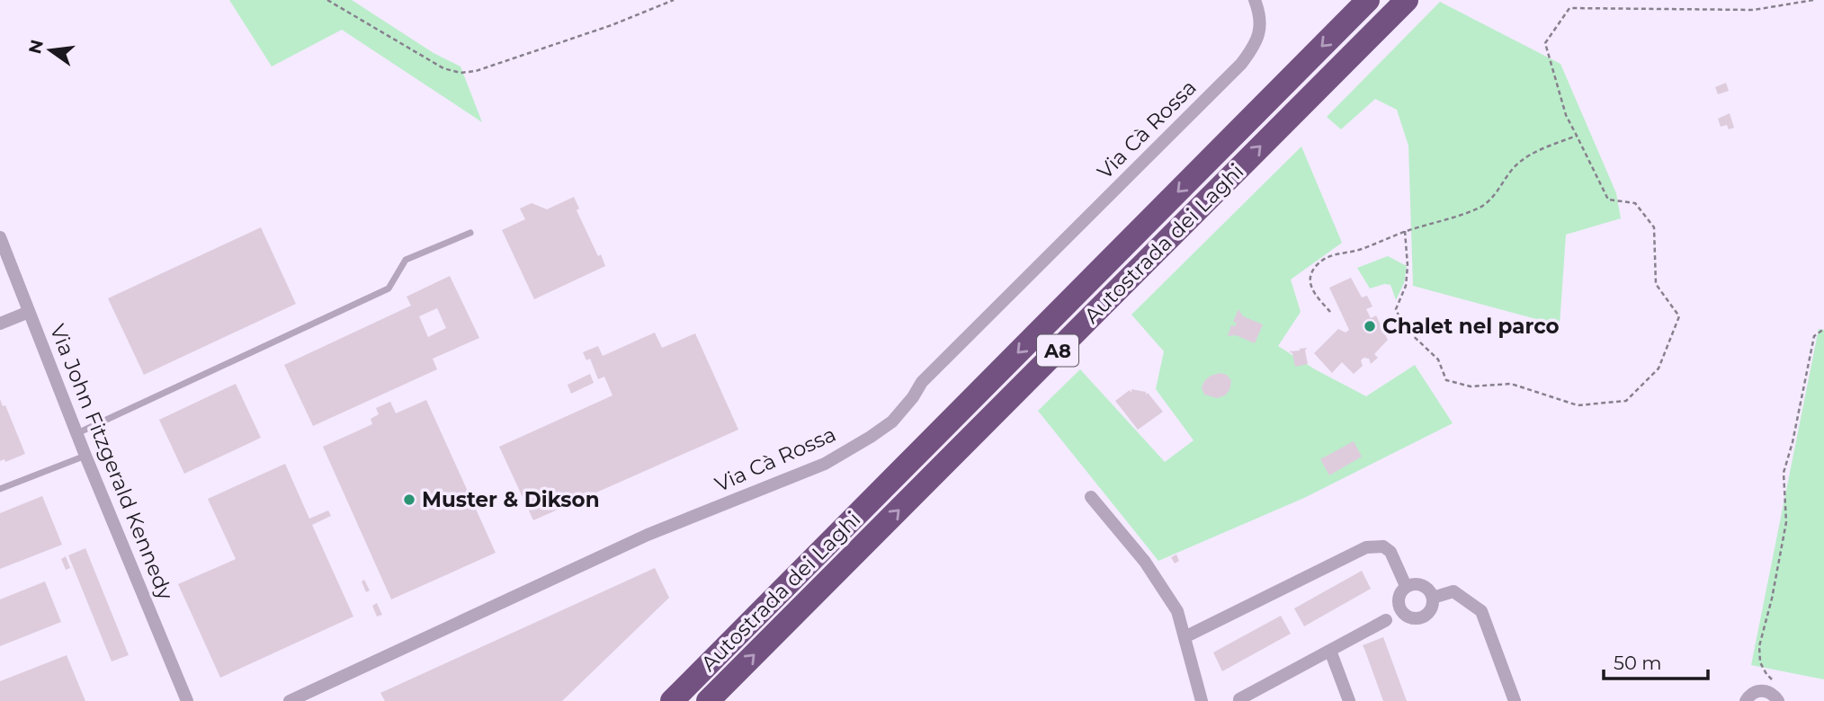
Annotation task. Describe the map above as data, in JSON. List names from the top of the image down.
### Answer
{
  "streets": {
    "highway": ["Autostrada dei Laghi", "A8"],
    "street": ["Via Cà Rossa", "Via John Fitzgerald Kennedy"]
  },
  "places": ["Chalet nel parco", "Muster & Dikson"],
  "scale_bar": "50 m",
  "north": "left"
}
